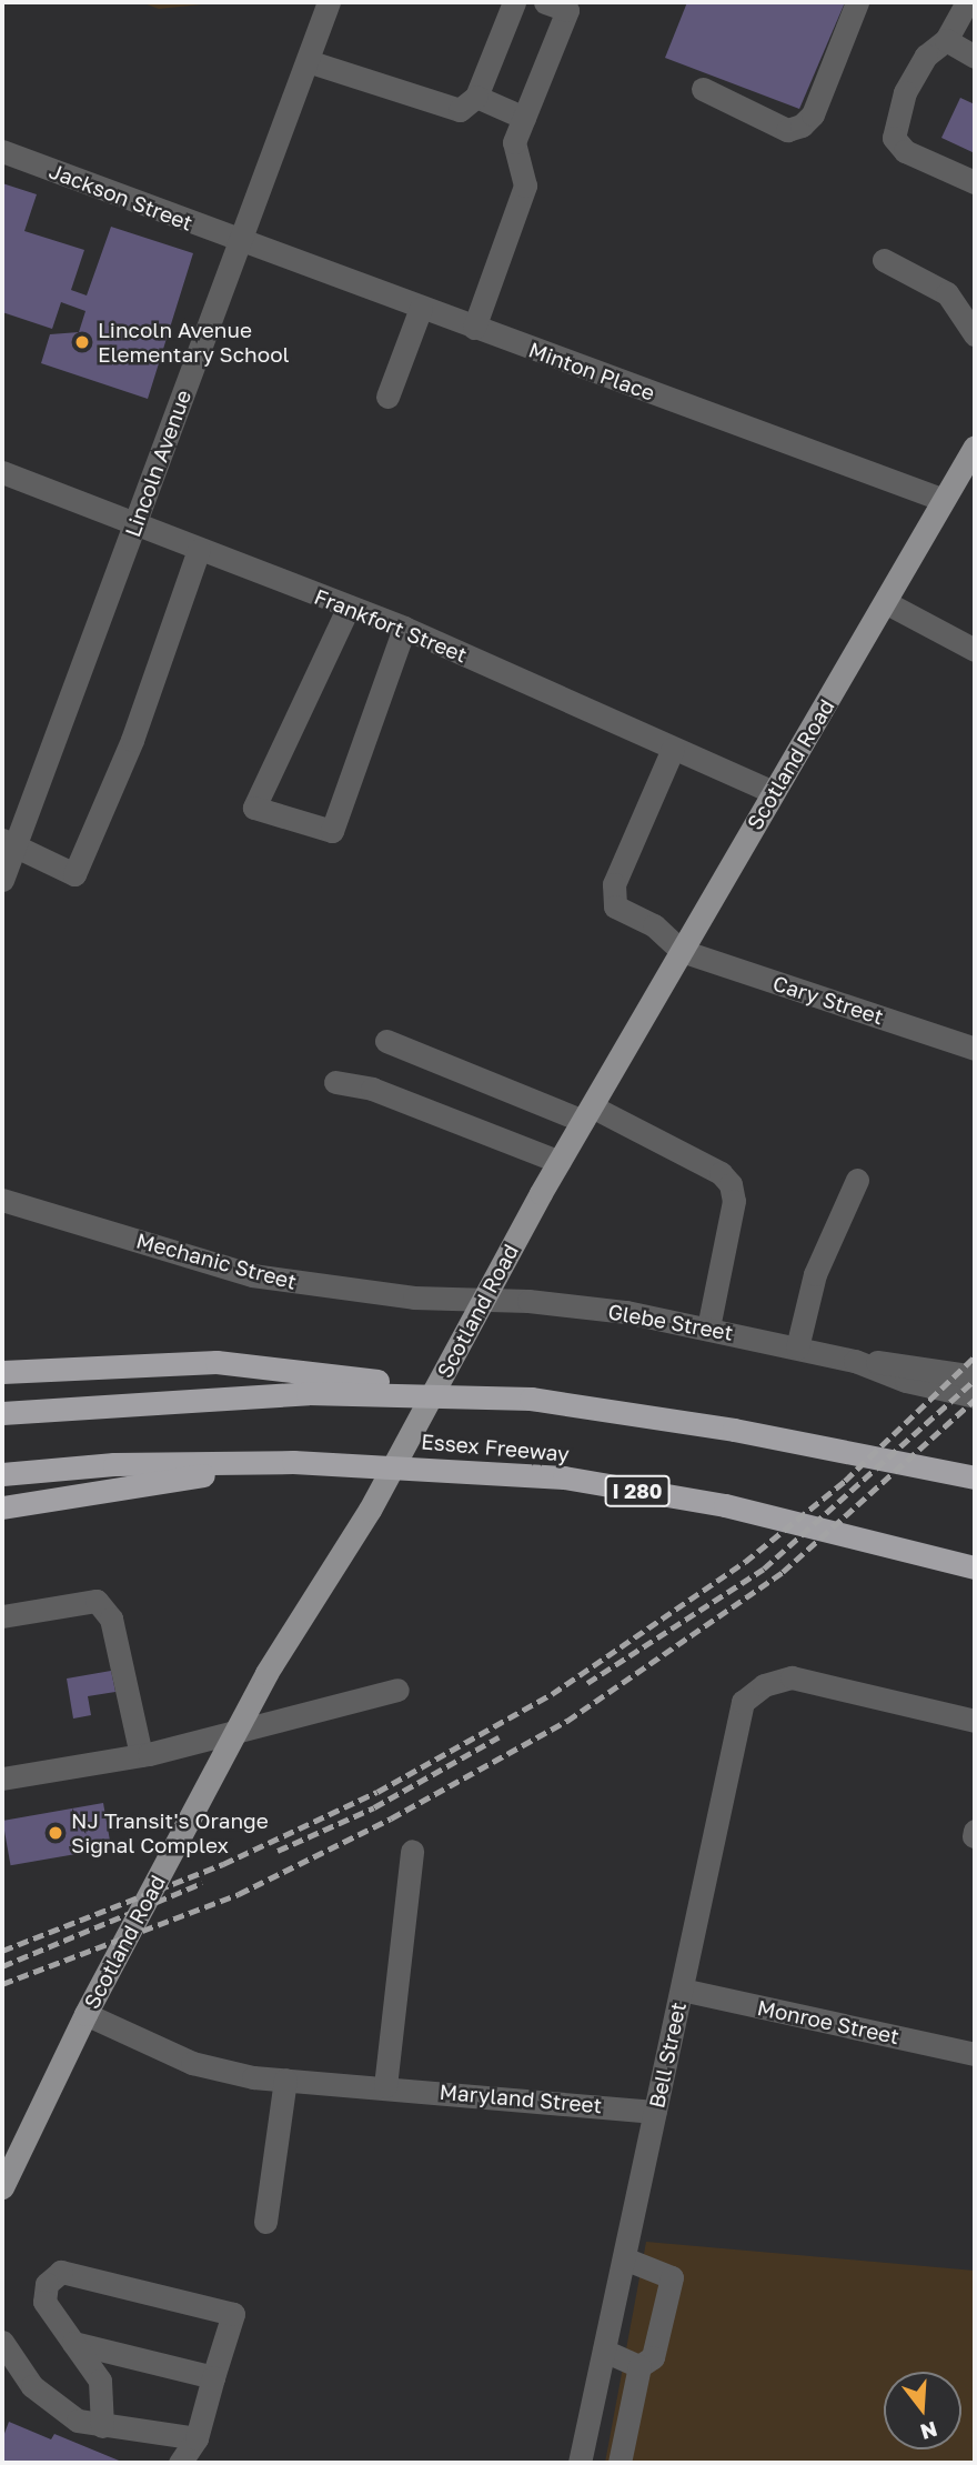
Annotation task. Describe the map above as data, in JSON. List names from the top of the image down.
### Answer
{
  "streets": {
    "highway": ["Essex Freeway", "I 280"],
    "main road": ["Scotland Road"],
    "street": [
      "Jackson Street",
      "Minton Place",
      "Lincoln Avenue",
      "Frankfort Street",
      "Cary Street",
      "Mechanic Street",
      "Glebe Street",
      "Monroe Street",
      "Bell Street",
      "Maryland Street"
    ]
  },
  "crossings": [
    ["Jackson Street", "Minton Place"],
    ["Jackson Street", "Lincoln Avenue"],
    ["Minton Place", "Lincoln Avenue"],
    ["Minton Place", "Scotland Road"],
    ["Lincoln Avenue", "Frankfort Street"],
    ["Frankfort Street", "Scotland Road"],
    ["Scotland Road", "Cary Street"],
    ["Scotland Road", "Mechanic Street"],
    ["Scotland Road", "Glebe Street"],
    ["Scotland Road", "Maryland Street"],
    ["Mechanic Street", "Glebe Street"],
    ["Monroe Street", "Bell Street"],
    ["Bell Street", "Maryland Street"]
  ],
  "places": ["Lincoln Avenue Elementary School", "NJ Transit's Orange Signal Complex"],
  "north": "bottom"
}
